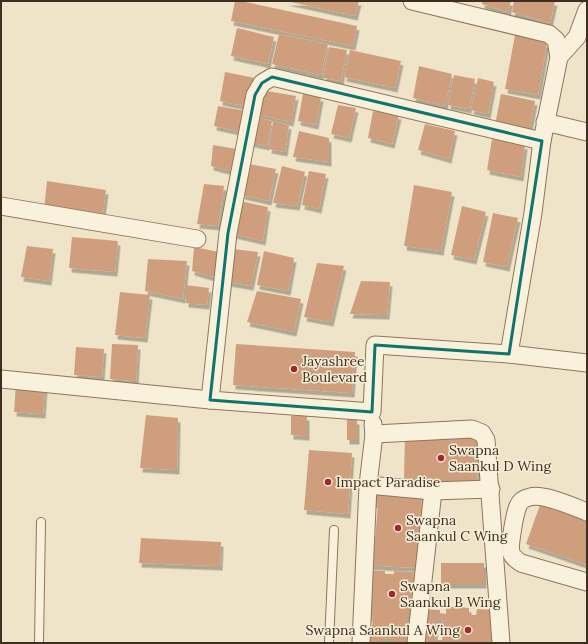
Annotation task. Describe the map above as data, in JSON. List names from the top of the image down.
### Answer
{
  "places": [
    "Jayashree Boulevard",
    "Swapna Saankul D Wing",
    "Impact Paradise",
    "Swapna Saankul C Wing",
    "Swapna Saankul B Wing",
    "Swapna Saankul A Wing"
  ]
}
